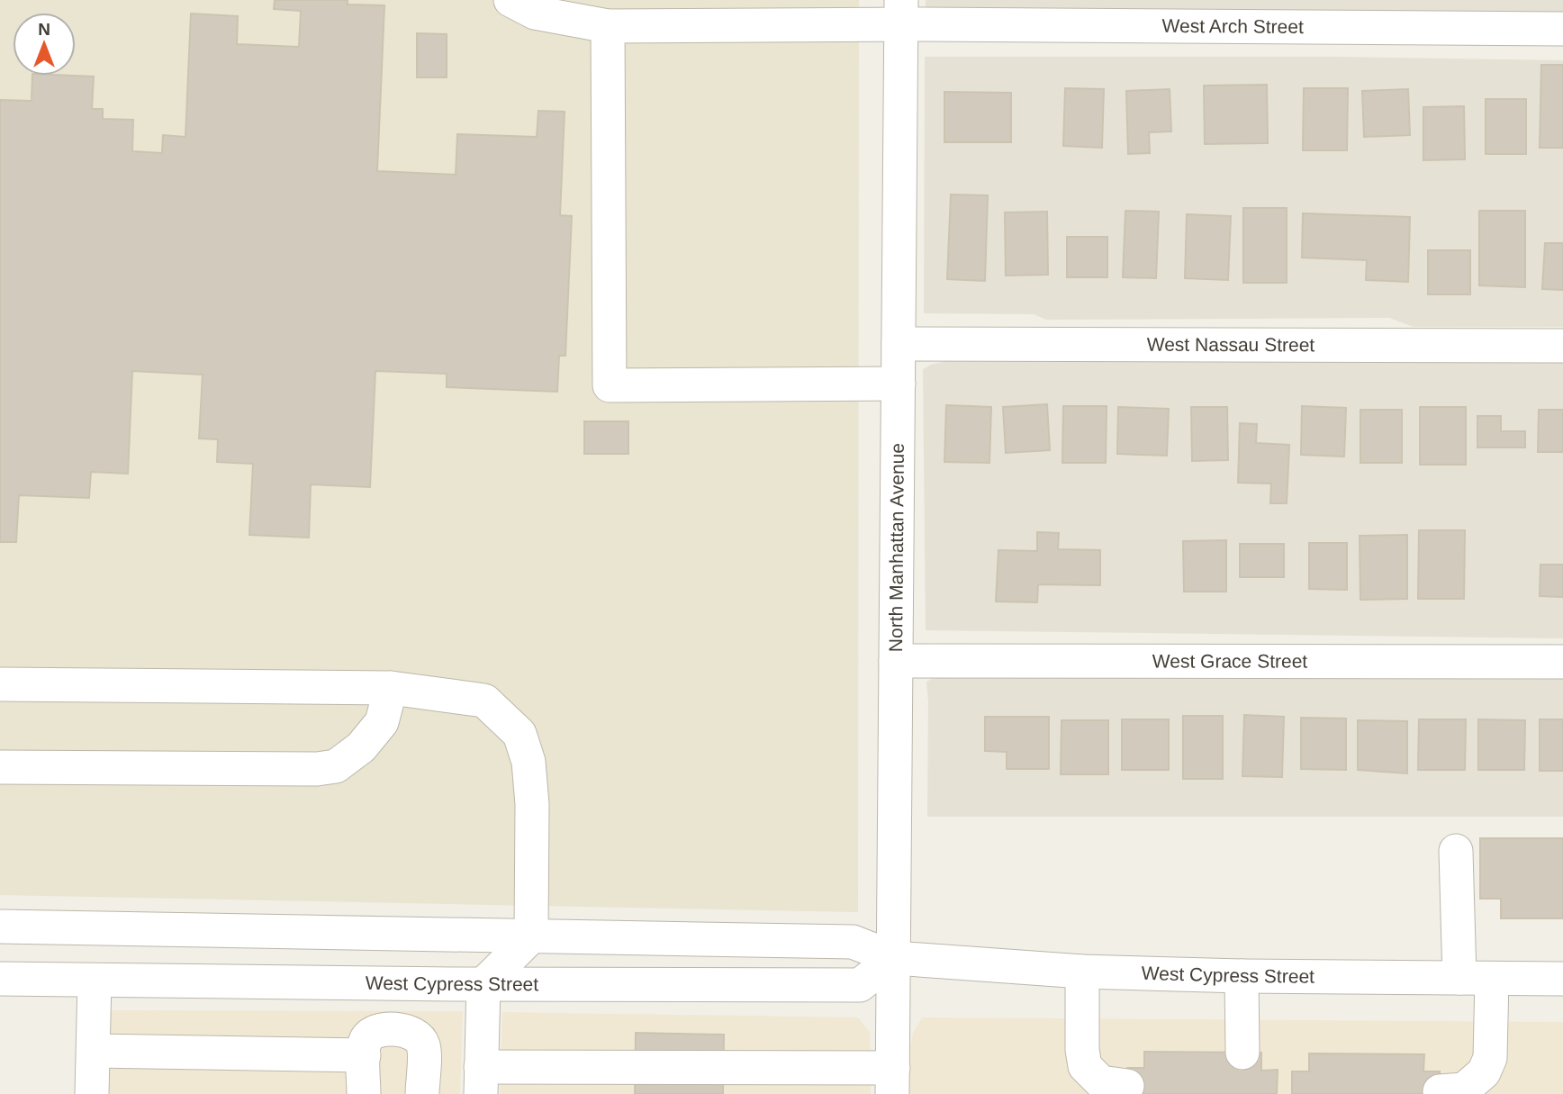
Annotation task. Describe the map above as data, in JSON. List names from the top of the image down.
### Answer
{
  "streets": {
    "street": [
      "West Arch Street",
      "West Nassau Street",
      "North Manhattan Avenue",
      "West Grace Street",
      "West Cypress Street"
    ]
  },
  "crossings": [
    ["West Arch Street", "North Manhattan Avenue"],
    ["West Nassau Street", "North Manhattan Avenue"],
    ["North Manhattan Avenue", "West Grace Street"],
    ["North Manhattan Avenue", "West Cypress Street"]
  ],
  "north": "top"
}
